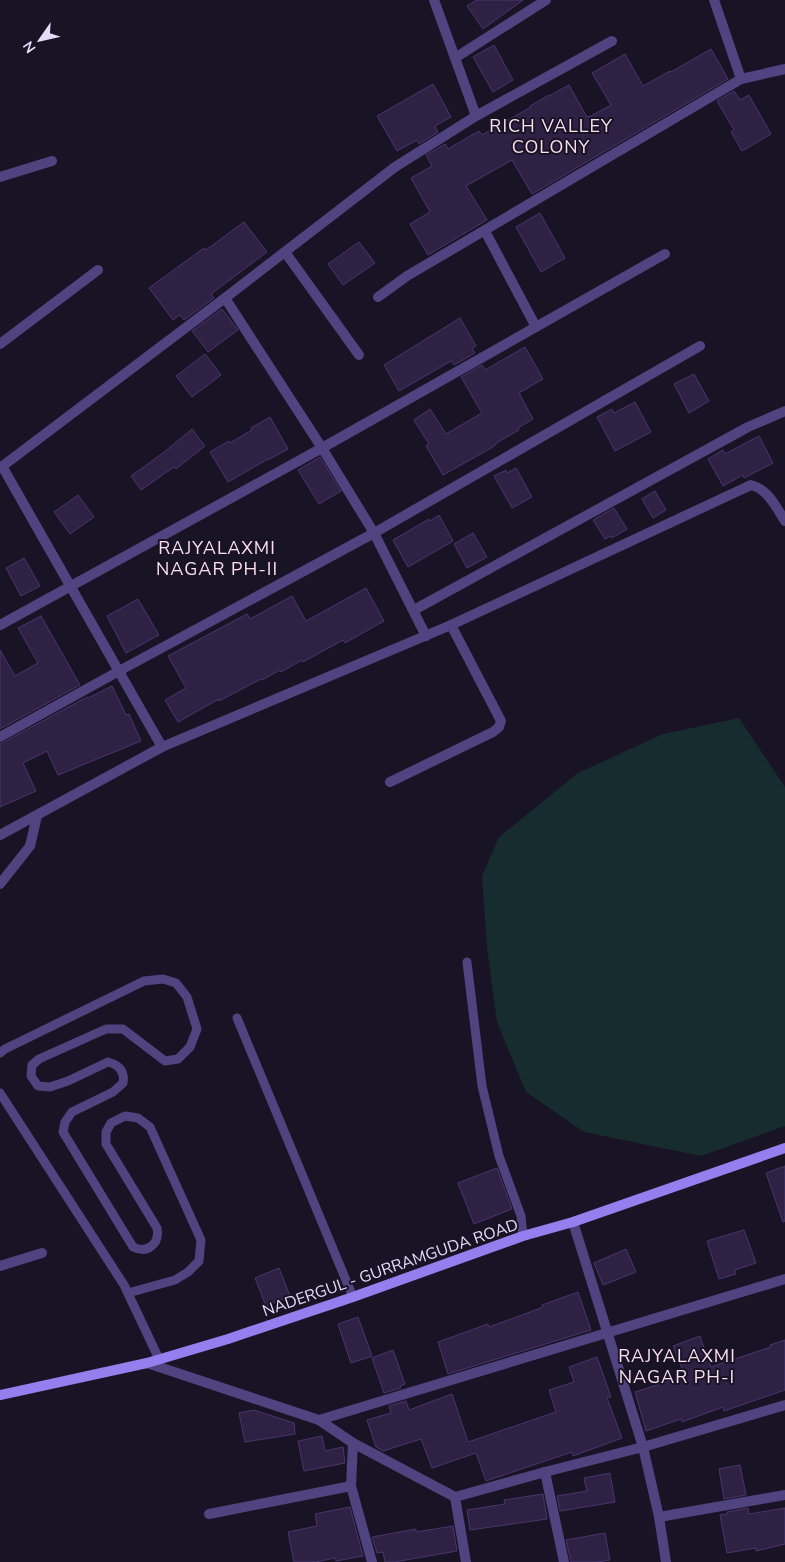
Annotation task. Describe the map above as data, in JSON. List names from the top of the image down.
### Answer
{
  "streets": {
    "main road": ["NADERGUL - GURRAMGUDA ROAD"]
  },
  "districts": ["RICH VALLEY COLONY", "RAJYALAXMI NAGAR PH-II", "RAJYALAXMI NAGAR PH-I"],
  "north": "bottom left"
}
